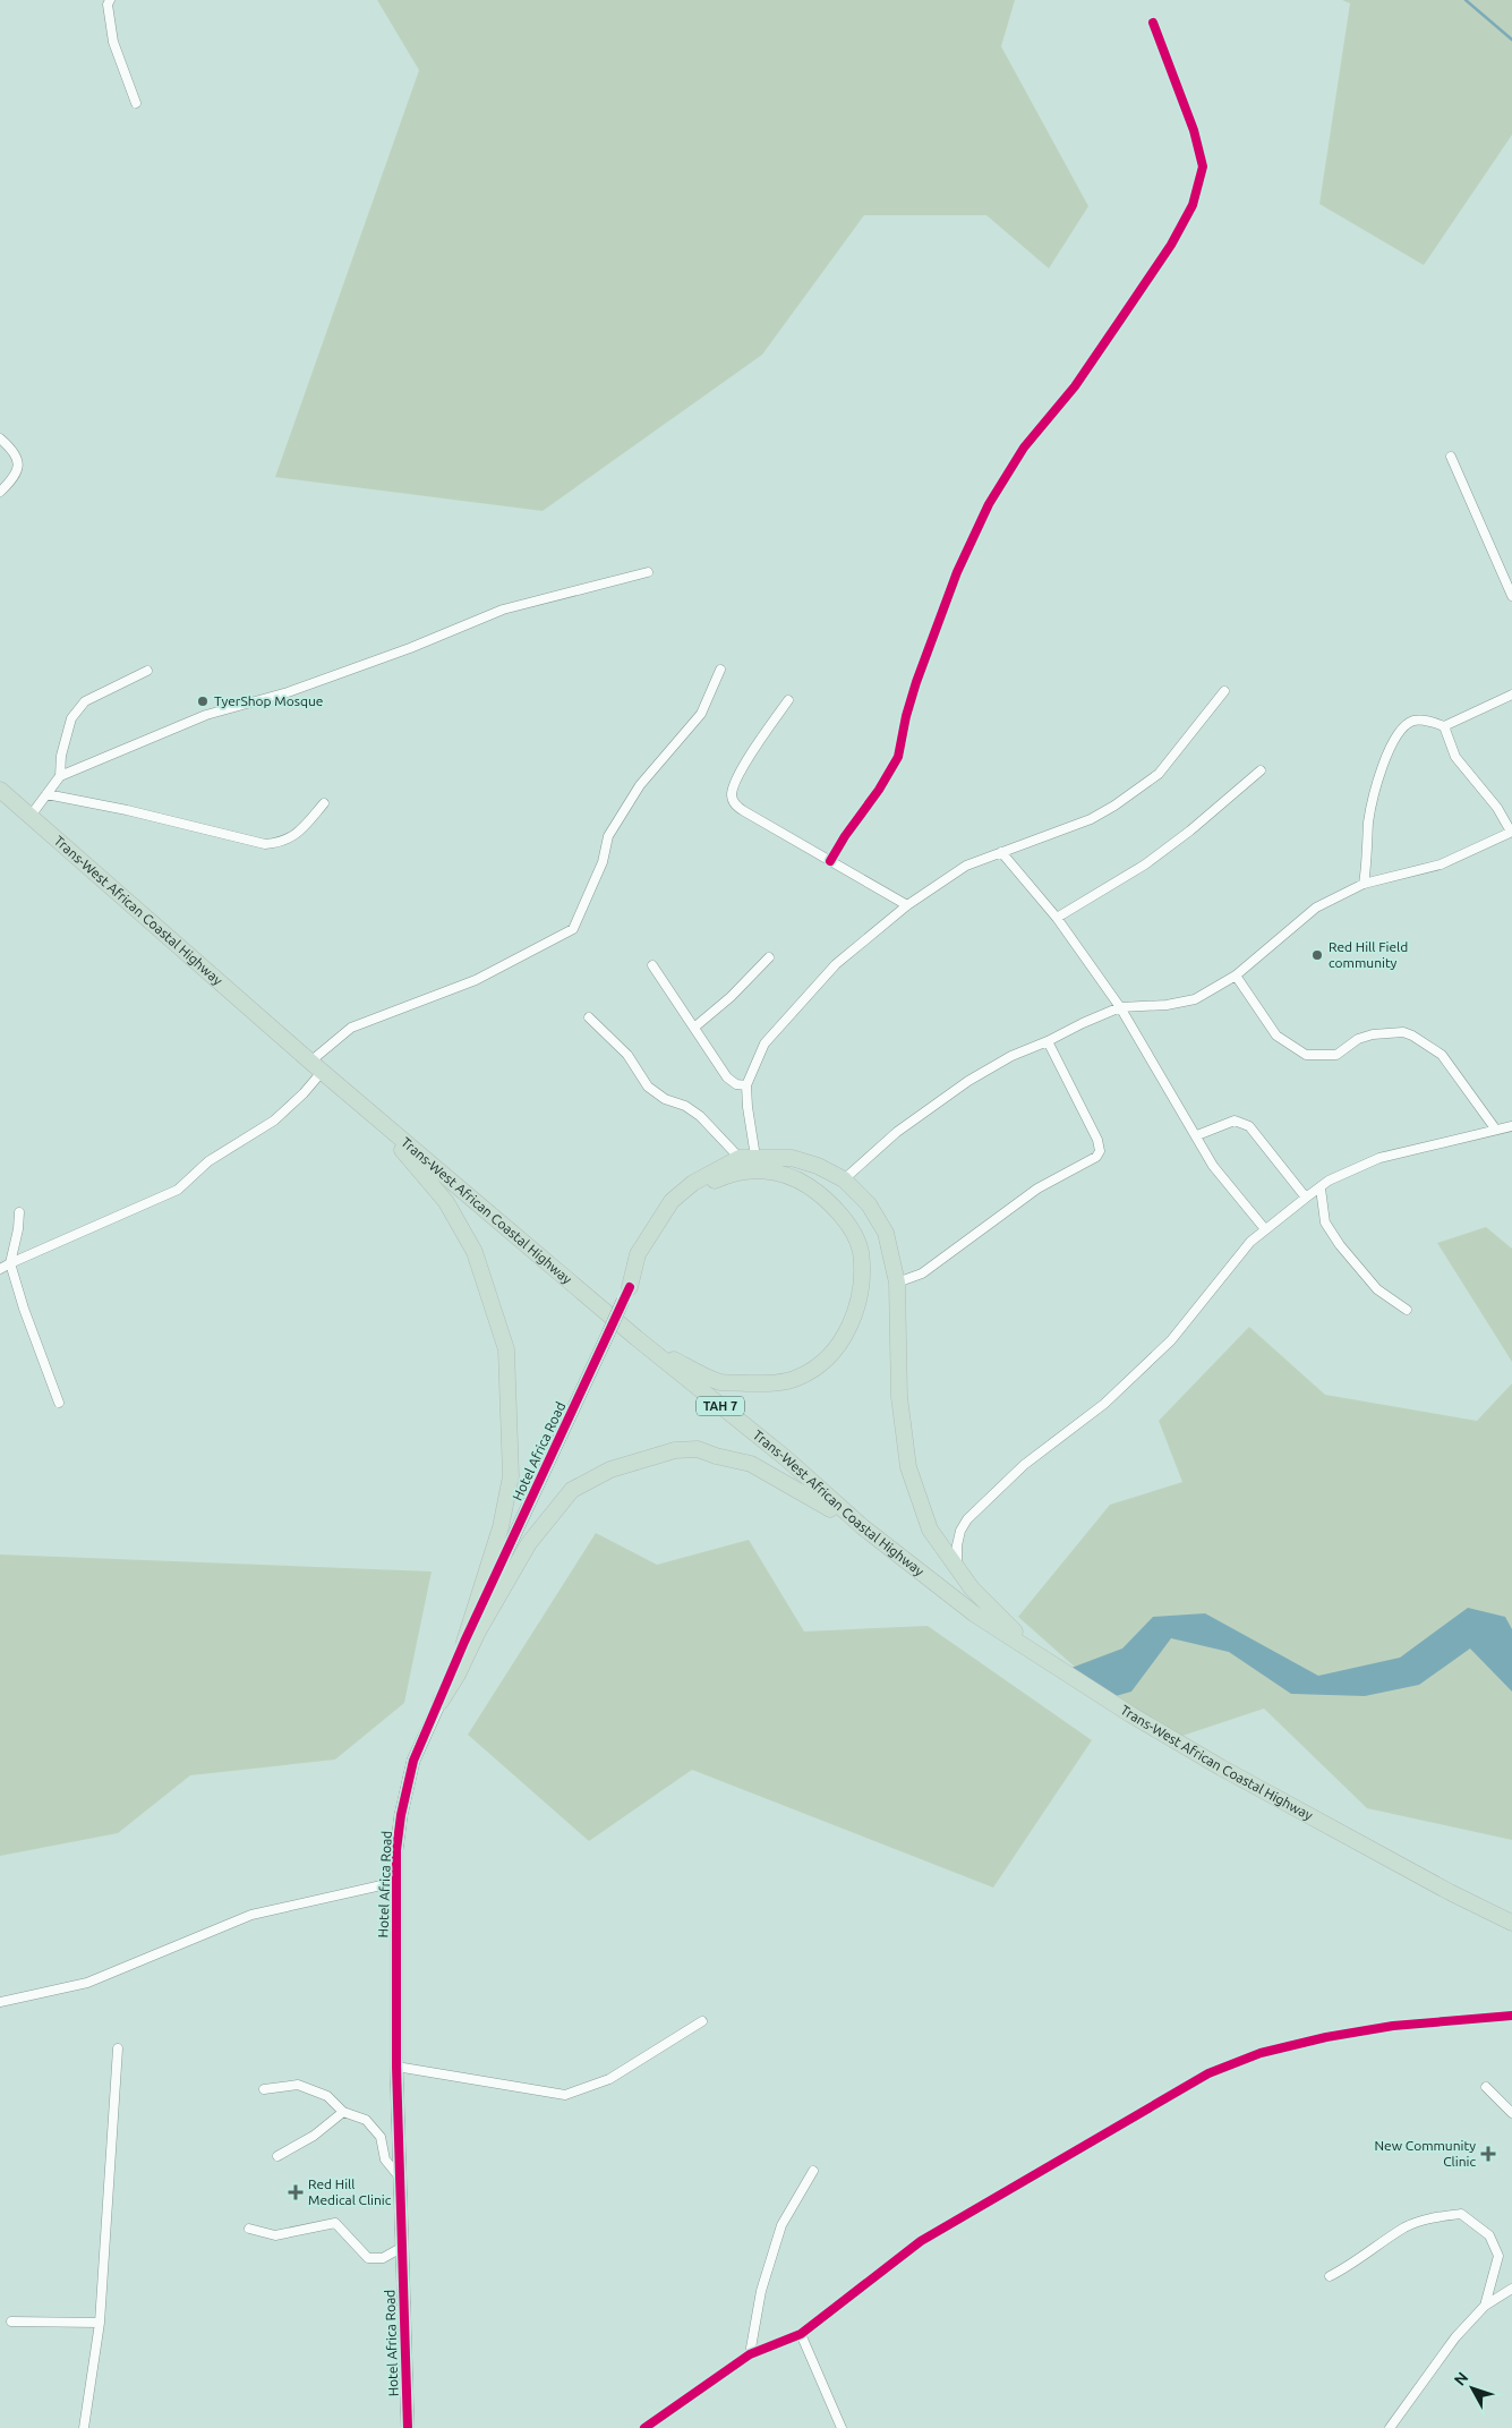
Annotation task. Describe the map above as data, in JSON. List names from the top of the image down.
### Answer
{
  "streets": {
    "highway": ["Trans-West African Coastal Highway", "TAH 7"],
    "street": ["Hotel Africa Road"]
  },
  "places": {
    "other": ["TyerShop Mosque", "Red Hill Field community"],
    "health": ["New Community Clinic", "Red Hill Medical Clinic"]
  },
  "north": "top left"
}
